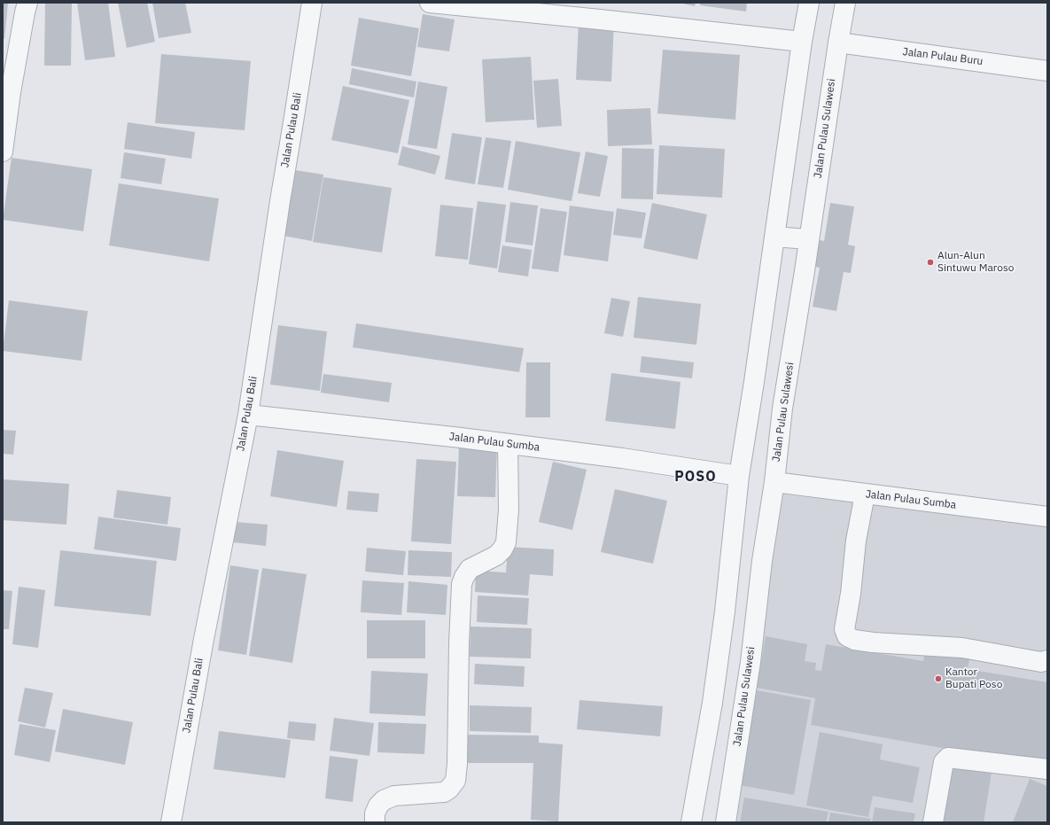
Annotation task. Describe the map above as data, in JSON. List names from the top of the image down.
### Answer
{
  "streets": {
    "street": [
      "Jalan Pulau Buru",
      "Jalan Pulau Sulawesi",
      "Jalan Pulau Bali",
      "Jalan Pulau Sumba"
    ]
  },
  "crossings": [
    ["Jalan Pulau Buru", "Jalan Pulau Sulawesi"],
    ["Jalan Pulau Sulawesi", "Jalan Pulau Sumba"],
    ["Jalan Pulau Bali", "Jalan Pulau Sumba"]
  ],
  "districts": ["POSO"],
  "places": ["Alun-Alun Sintuwu Maroso", "Kantor Bupati Poso"]
}
